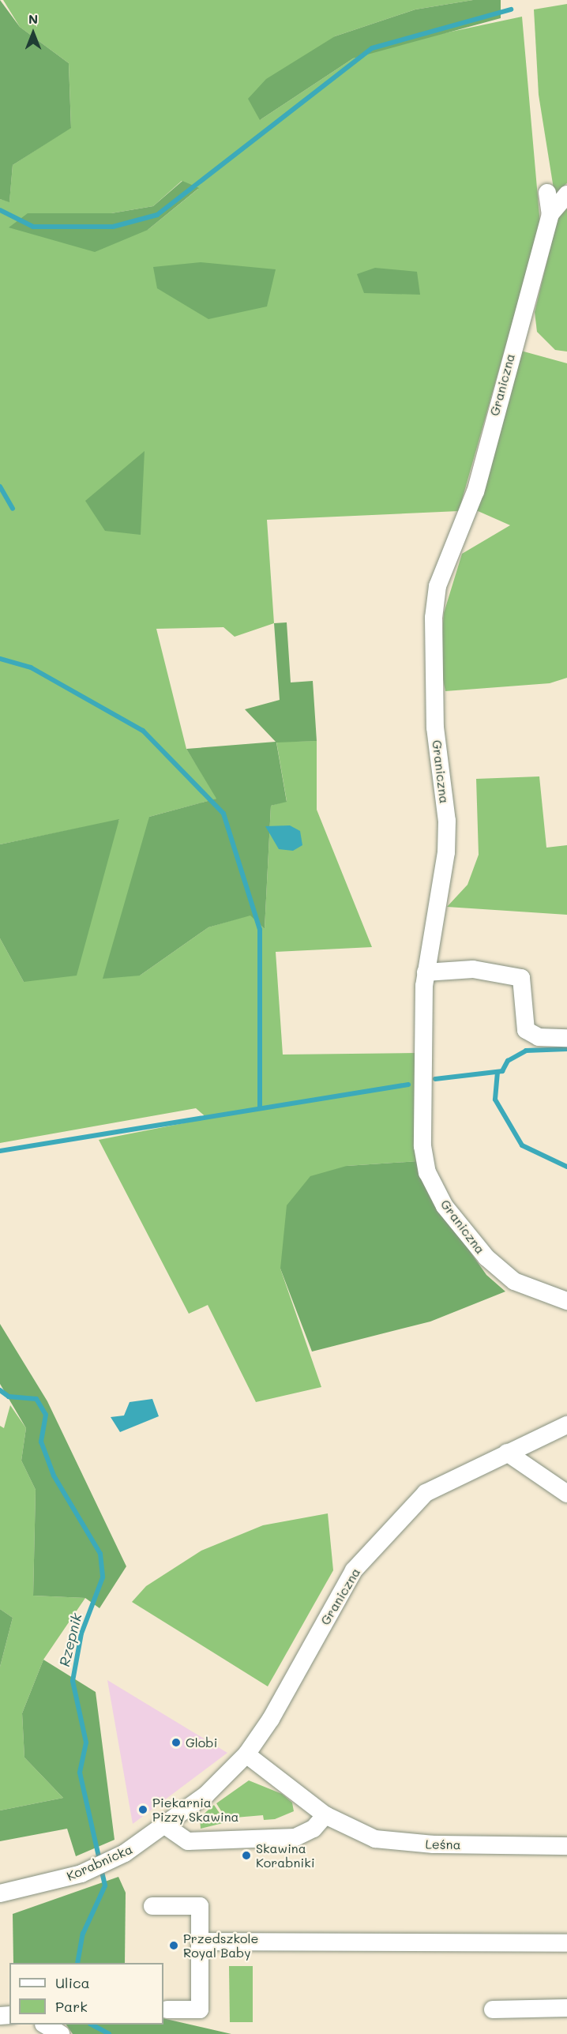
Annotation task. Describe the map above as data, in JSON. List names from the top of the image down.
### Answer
{
  "streets": {
    "street": ["Graniczna", "Leśna", "Korabnicka"]
  },
  "crossings": [
    ["Graniczna", "Leśna"],
    ["Graniczna", "Korabnicka"]
  ],
  "water": ["Rzepnik"],
  "places": [
    "Globi",
    "Piekarnia Pizzy Skawina",
    "Skawina Korabniki",
    "Przedszkole Royal Baby"
  ],
  "legend": ["Ulica", "Park"],
  "north": "top"
}
